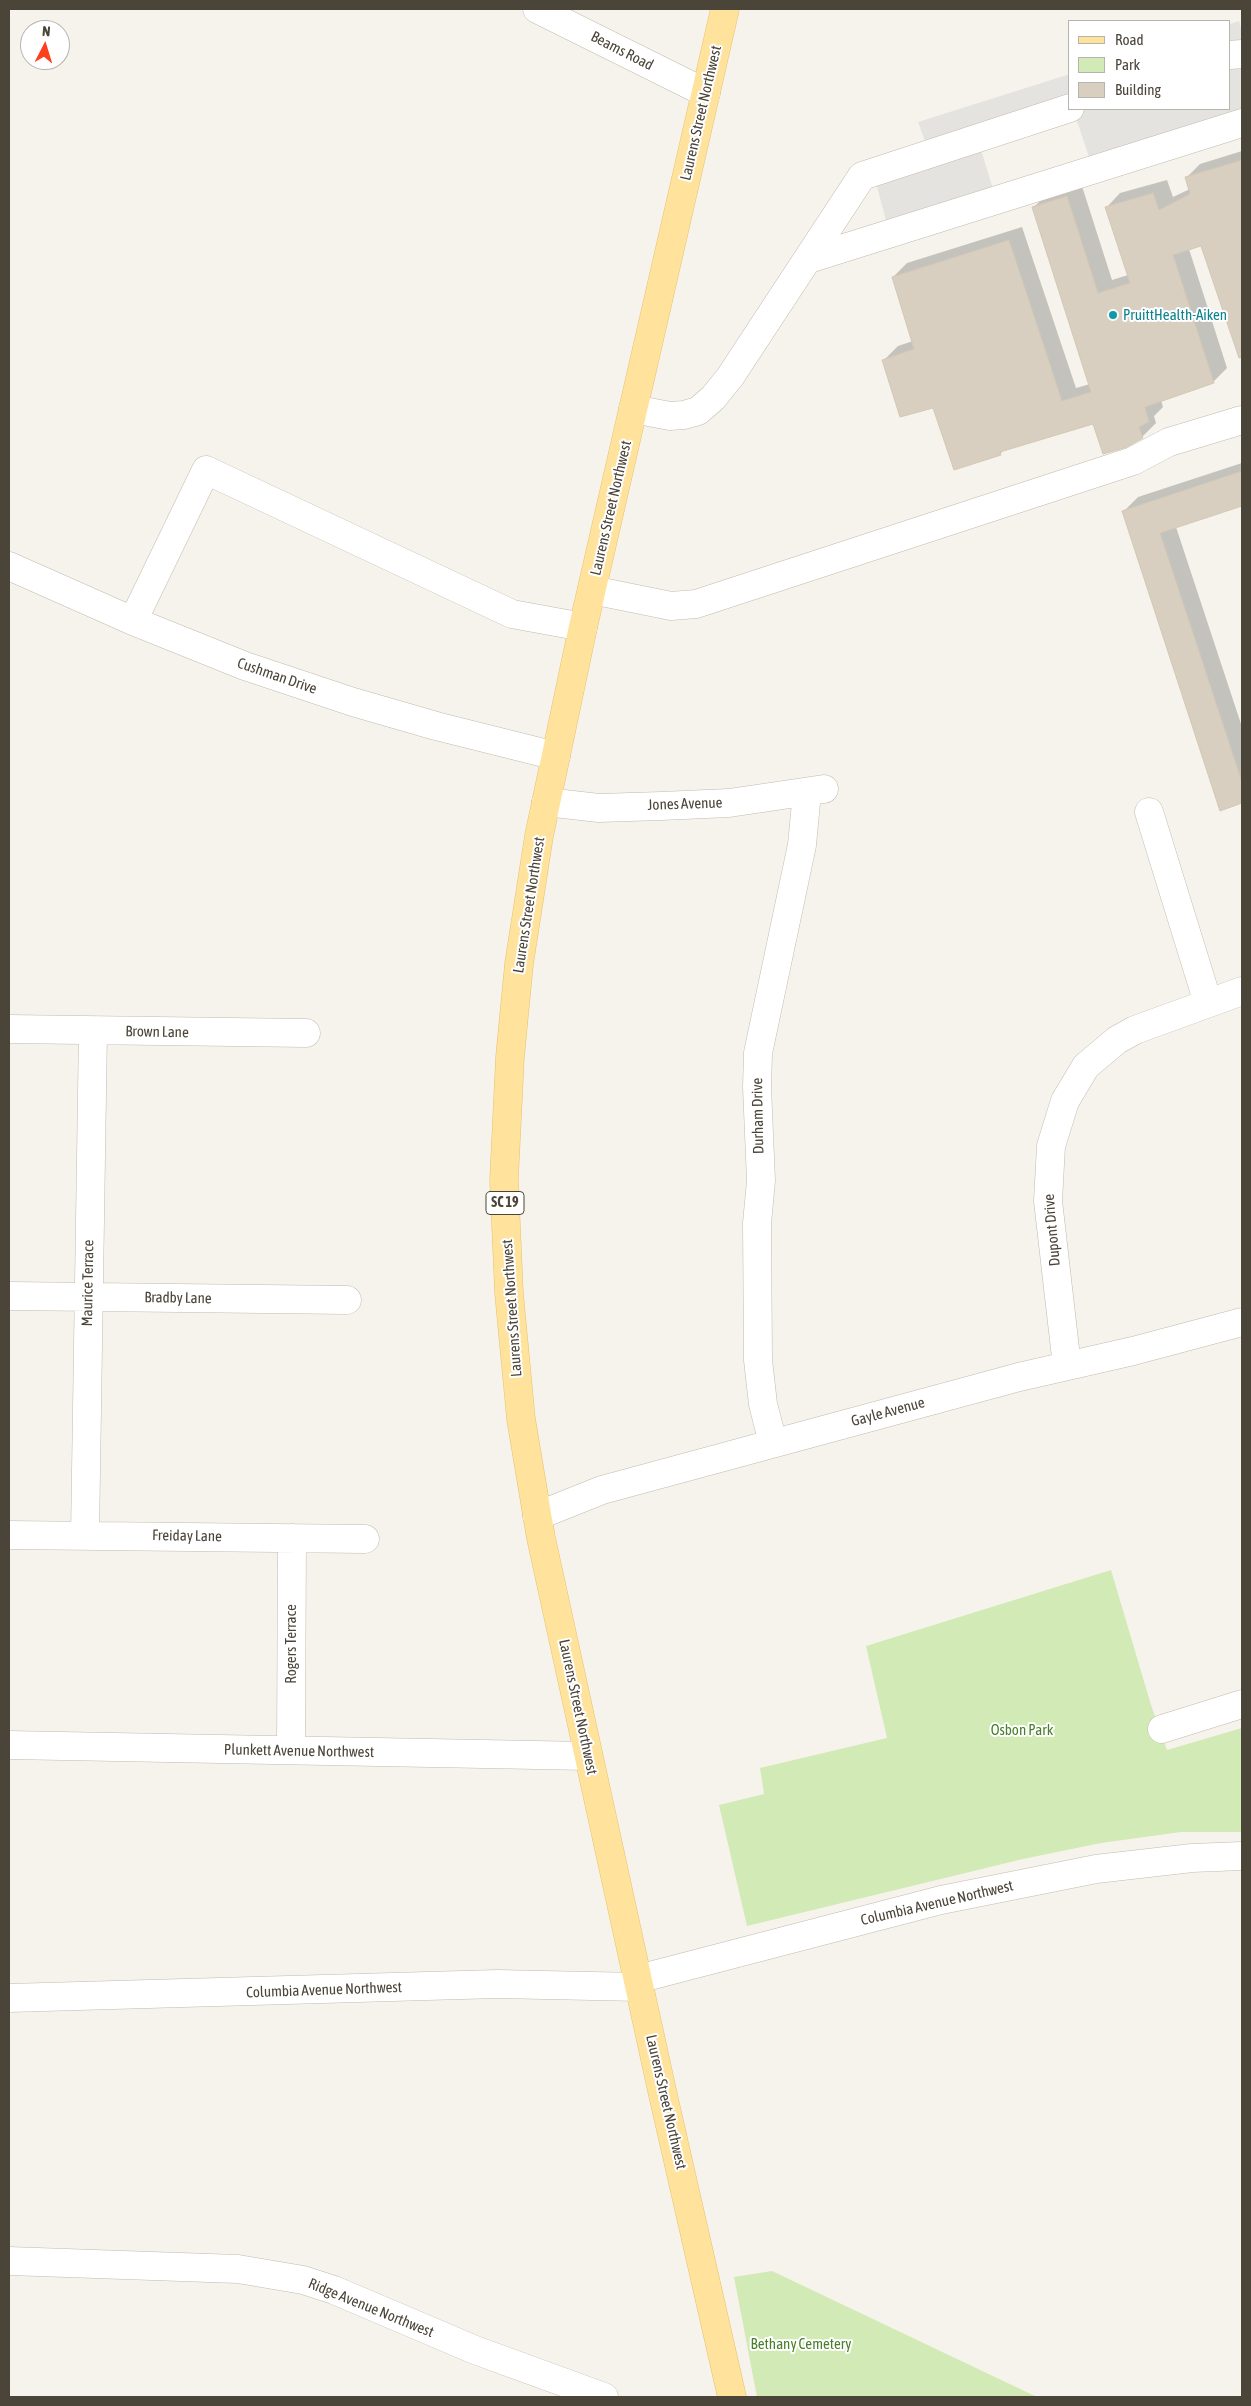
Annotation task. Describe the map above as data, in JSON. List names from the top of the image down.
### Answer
{
  "streets": {
    "main road": ["Laurens Street Northwest", "SC 19"],
    "street": [
      "Beams Road",
      "Cushman Drive",
      "Jones Avenue",
      "Brown Lane",
      "Durham Drive",
      "Dupont Drive",
      "Maurice Terrace",
      "Bradby Lane",
      "Gayle Avenue",
      "Freiday Lane",
      "Rogers Terrace",
      "Plunkett Avenue Northwest",
      "Columbia Avenue Northwest",
      "Ridge Avenue Northwest"
    ]
  },
  "crossings": [
    ["Beams Road", "Laurens Street Northwest"],
    ["Laurens Street Northwest", "Cushman Drive"],
    ["Laurens Street Northwest", "Jones Avenue"],
    ["Laurens Street Northwest", "Gayle Avenue"],
    ["Laurens Street Northwest", "Plunkett Avenue Northwest"],
    ["Laurens Street Northwest", "Columbia Avenue Northwest"],
    ["Jones Avenue", "Durham Drive"],
    ["Brown Lane", "Maurice Terrace"],
    ["Durham Drive", "Gayle Avenue"],
    ["Dupont Drive", "Gayle Avenue"],
    ["Maurice Terrace", "Bradby Lane"],
    ["Maurice Terrace", "Freiday Lane"],
    ["Freiday Lane", "Rogers Terrace"],
    ["Rogers Terrace", "Plunkett Avenue Northwest"]
  ],
  "parks": ["Osbon Park", "Bethany Cemetery"],
  "places": ["PruittHealth-Aiken"],
  "legend": ["Road", "Park", "Building"],
  "north": "top"
}
